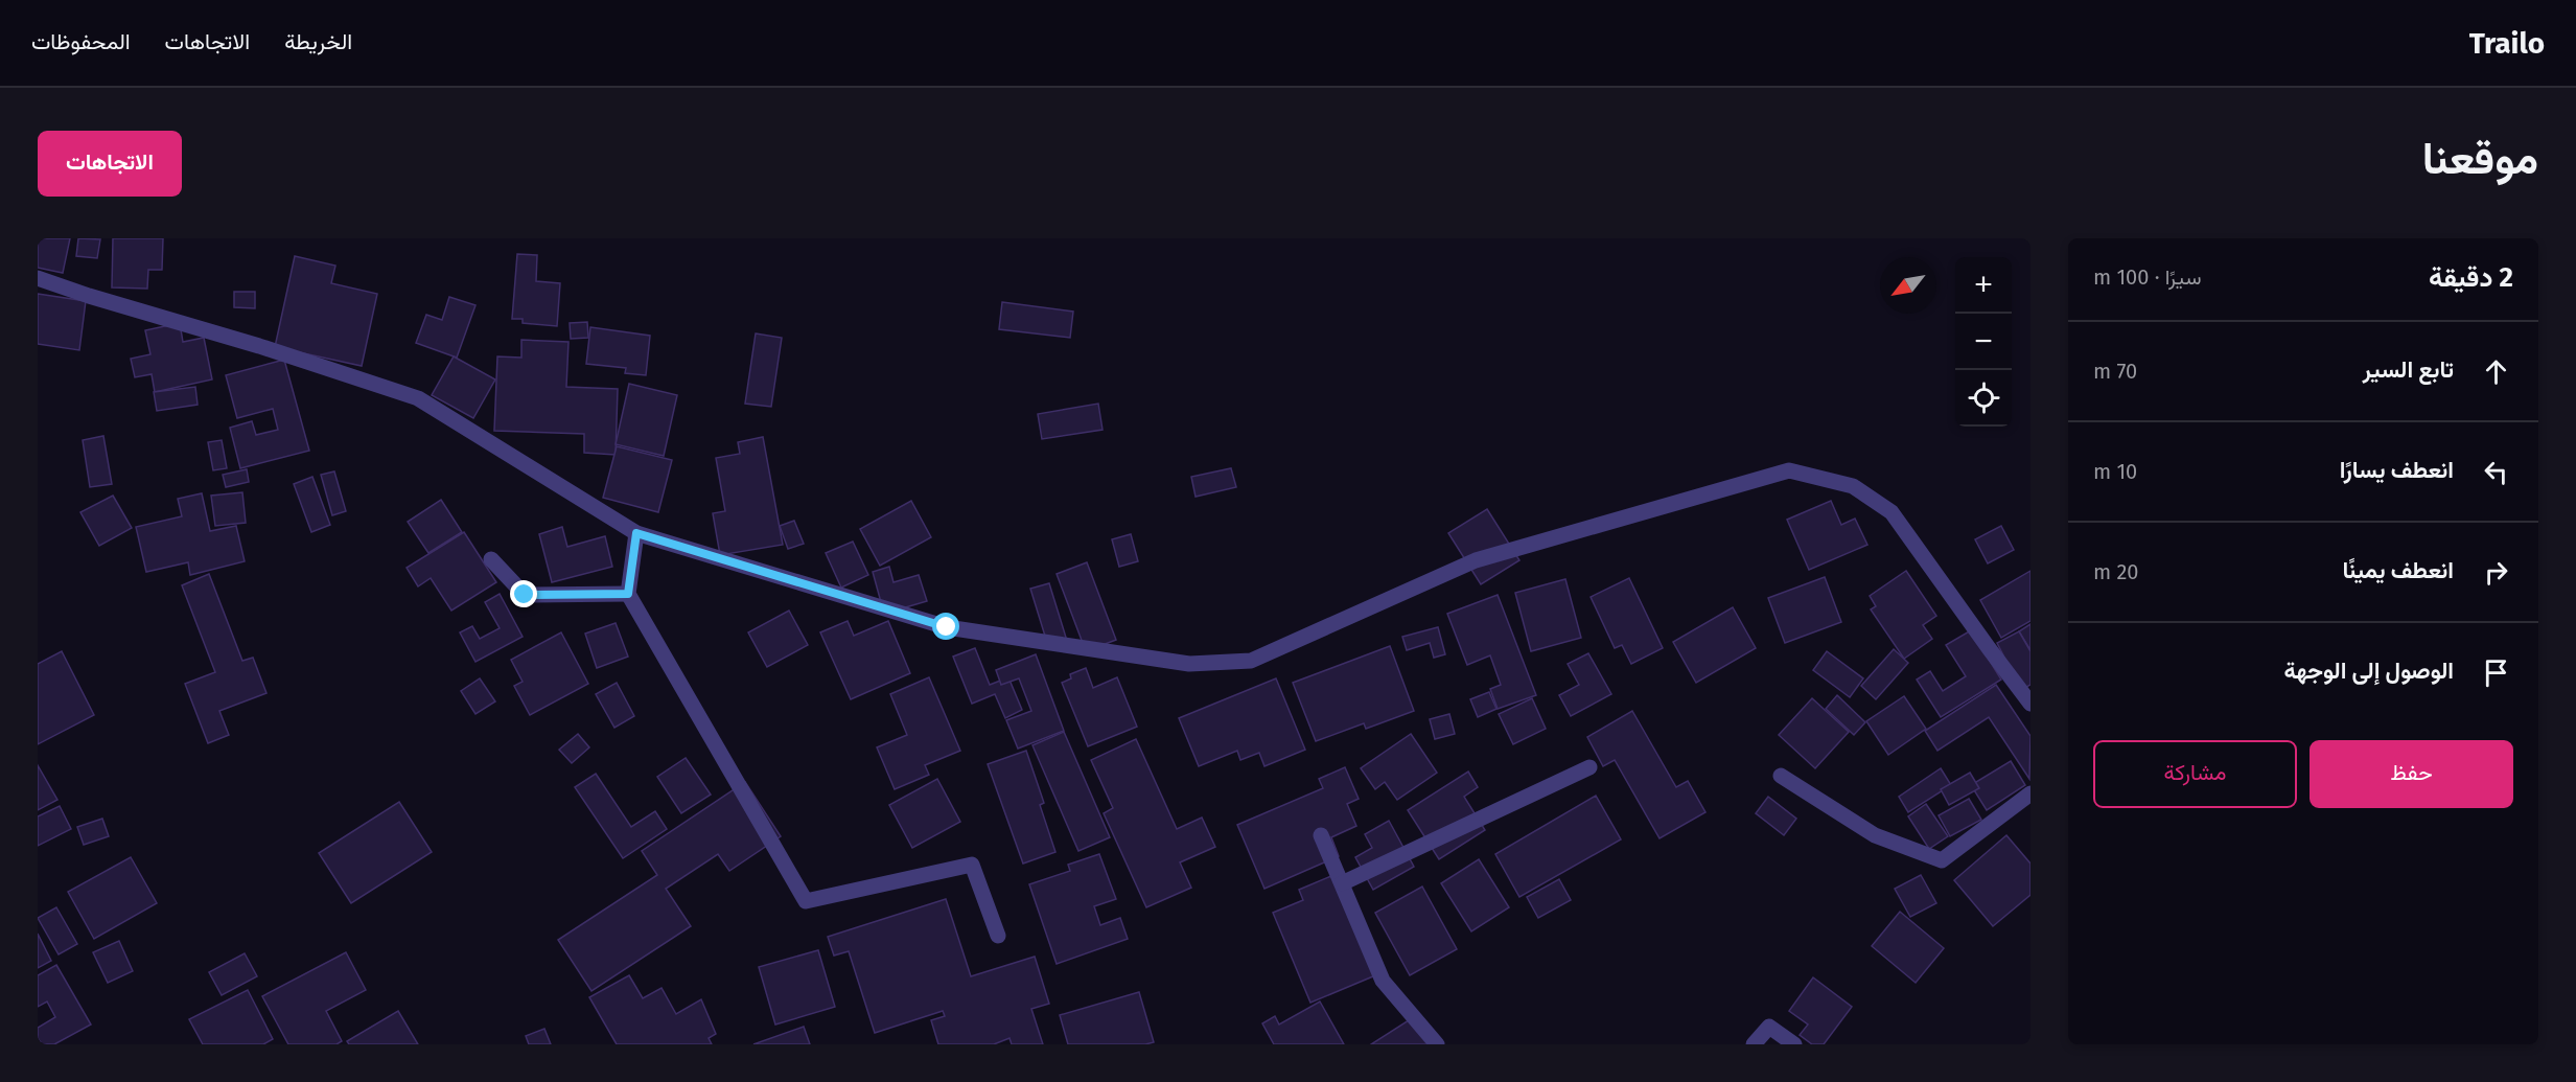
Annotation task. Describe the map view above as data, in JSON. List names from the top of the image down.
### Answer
{
  "north": "bottom left",
  "page": {
    "header": "Trailo",
    "nav": ["الخريطة", "الاتجاهات", "المحفوظات"],
    "title": "موقعنا",
    "buttons": [
      "الاتجاهات",
      ["حفظ", "مشاركة"]
    ],
    "heading": ["2 دقيقة", "سيرًا · 100 m"],
    "map_buttons": ["+", "−"],
    "list": [
      ["تابع السير", "70 m"],
      ["انعطف يسارًا", "10 m"],
      ["انعطف يمينًا", "20 m"],
      "الوصول إلى الوجهة"
    ]
  }
}
